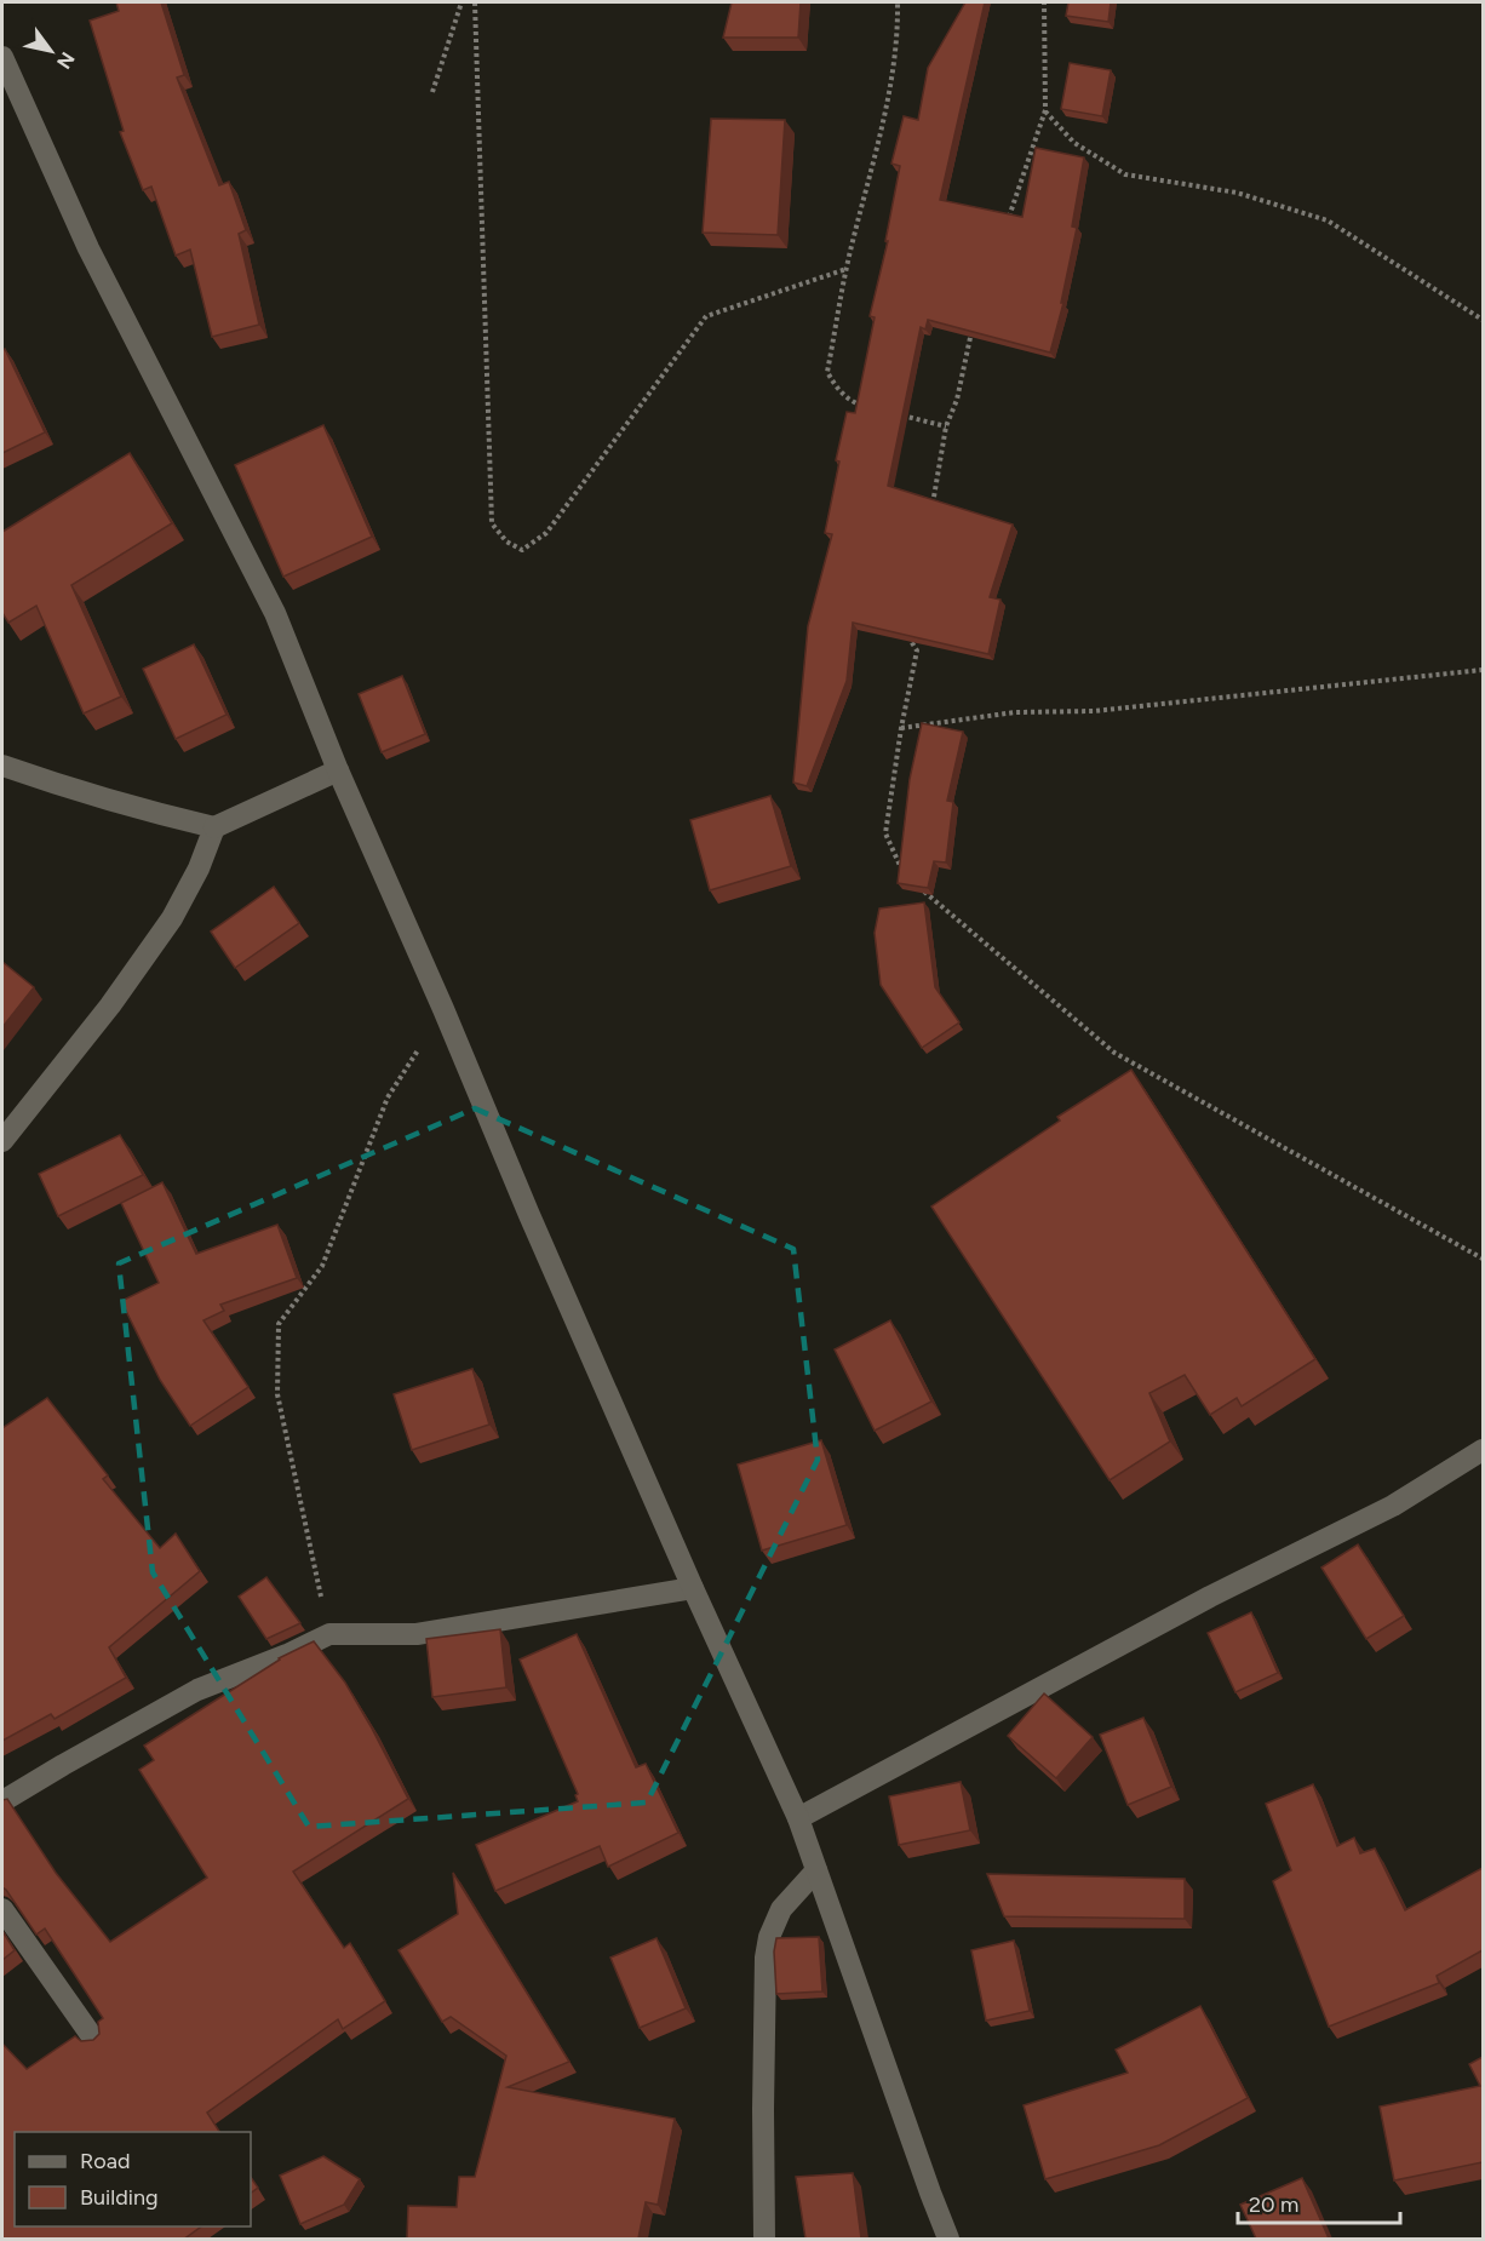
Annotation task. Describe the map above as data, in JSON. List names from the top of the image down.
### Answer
{
  "legend": ["Road", "Building"],
  "scale_bar": "20 m",
  "north": "bottom right"
}
